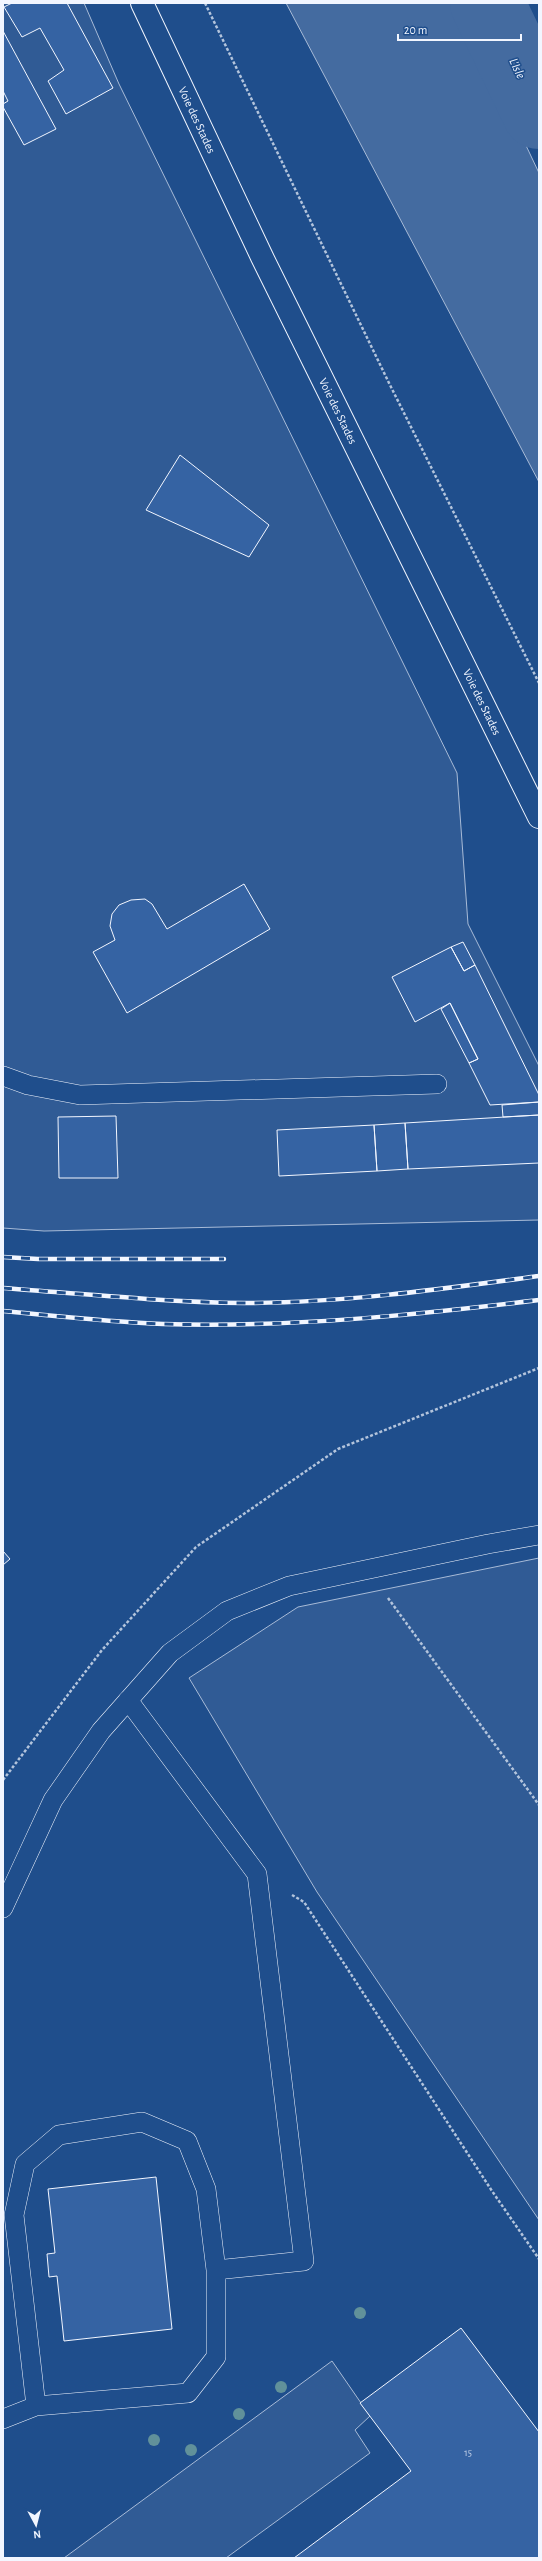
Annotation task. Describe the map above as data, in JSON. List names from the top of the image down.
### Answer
{
  "streets": {
    "main road": ["Voie des Stades"]
  },
  "water": ["L'Isle"],
  "house_numbers": ["15"],
  "scale_bar": "20 m",
  "north": "bottom"
}
